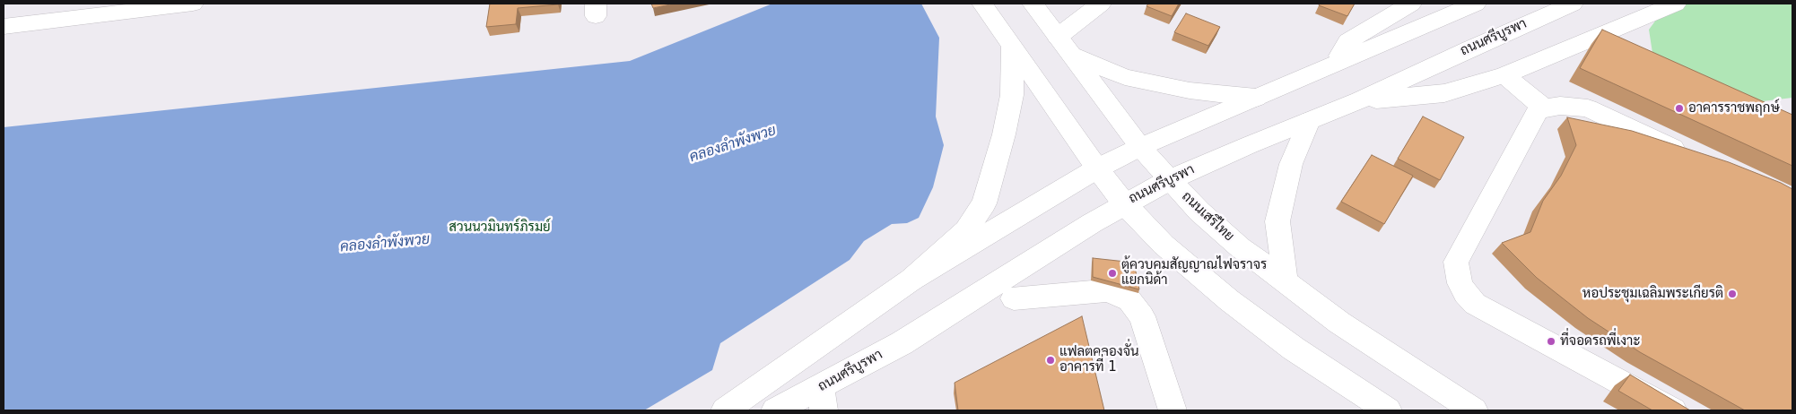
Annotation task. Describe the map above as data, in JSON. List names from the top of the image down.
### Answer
{
  "streets": {
    "street": ["ถนนศรีบูรพา", "ถนนเสรีไทย"]
  },
  "crossings": [
    ["ถนนศรีบูรพา", "ถนนเสรีไทย"]
  ],
  "water": ["คลองลำพังพวย"],
  "parks": ["สวนนวมินทร์ภิรมย์"],
  "places": [
    "อาคารราชพฤกษ์",
    "ตู้ควบคุมสัญญาณไฟจราจร แยกนิด้า",
    "หอประชุมเฉลิมพระเกียรติ",
    "ที่จอดรถพี่เงาะ",
    "แฟลตคลองจั่น อาคารที่ 1"
  ]
}
